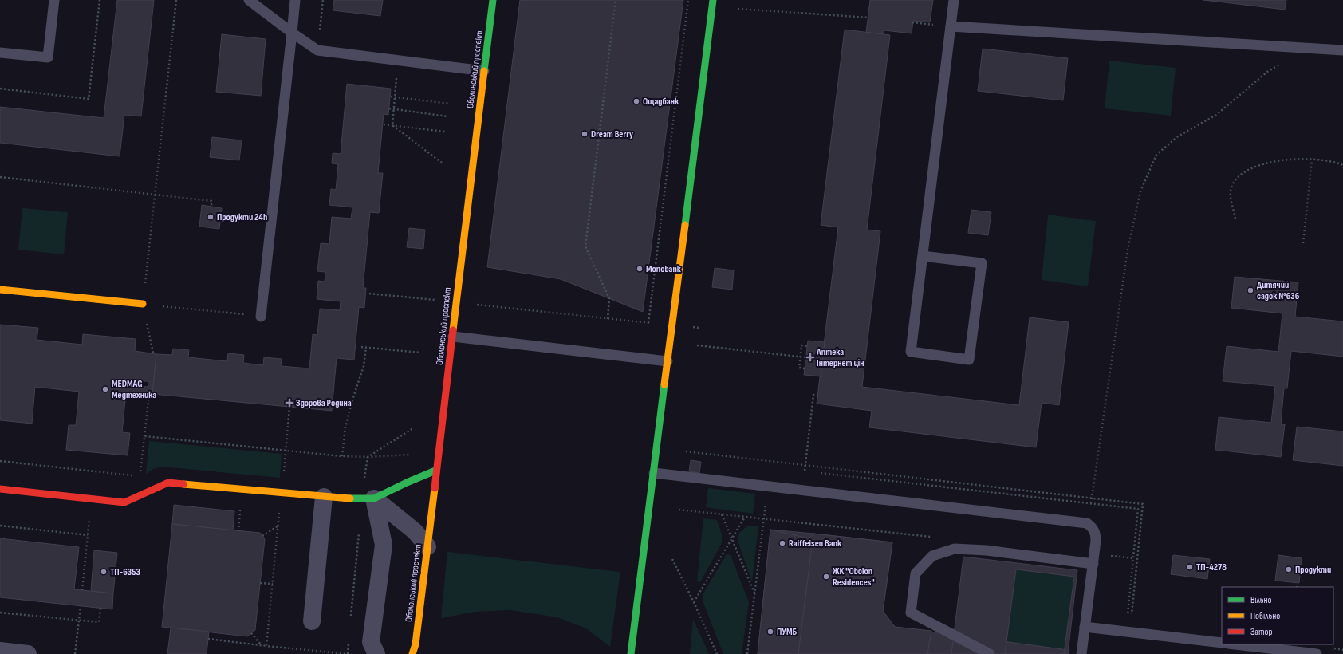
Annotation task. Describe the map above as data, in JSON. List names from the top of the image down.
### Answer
{
  "streets": {
    "main road": ["Оболонський проспект"]
  },
  "places": {
    "other": [
      "Ощадбанк",
      "Dream Berry",
      "Продукти 24h",
      "Monobank",
      "Дитячий садок №636",
      "MEDMAG - Медтехника",
      "Raiffeisen Bank",
      "ТП-4278",
      "Продукти",
      "ТП-6353",
      "ЖК \"Obolon Residences\"",
      "ПУМБ"
    ],
    "health": ["Аптека Інтернет цін", "Здорова Родина"]
  },
  "legend": ["Вільно", "Повільно", "Затор"]
}
